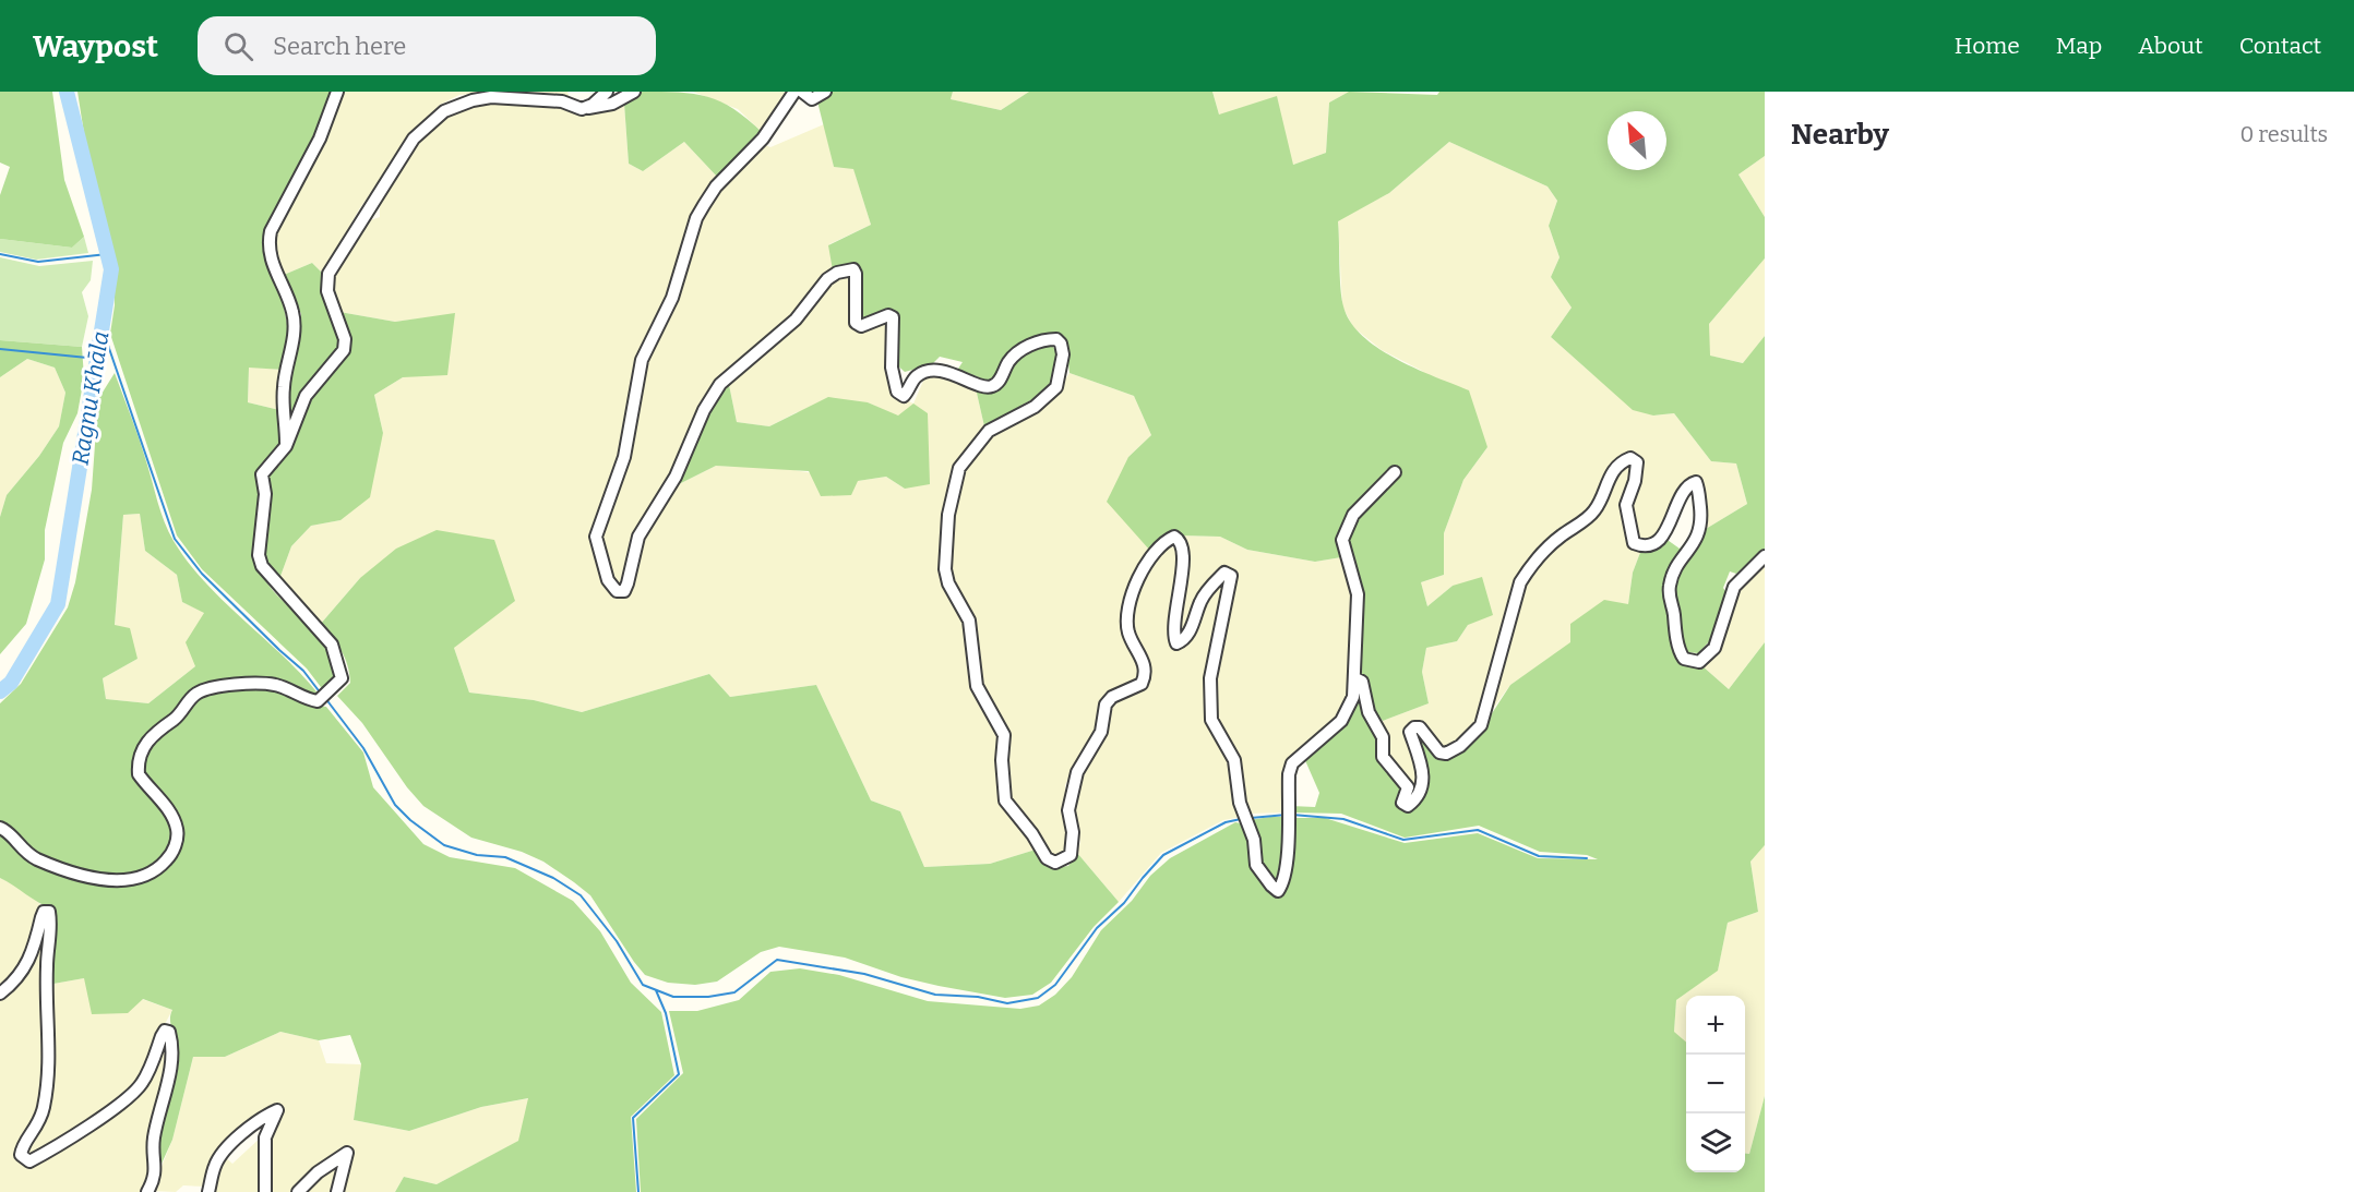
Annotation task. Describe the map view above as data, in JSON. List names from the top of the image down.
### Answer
{
  "water": ["Ragnu Khāla"],
  "north": "top left",
  "page": {
    "header": "Waypost",
    "search": "Search here",
    "nav": [
      "Home",
      "Map",
      "About",
      "Contact"
    ],
    "heading": ["Nearby", "0 results"],
    "map_buttons": ["+", "−"]
  }
}
